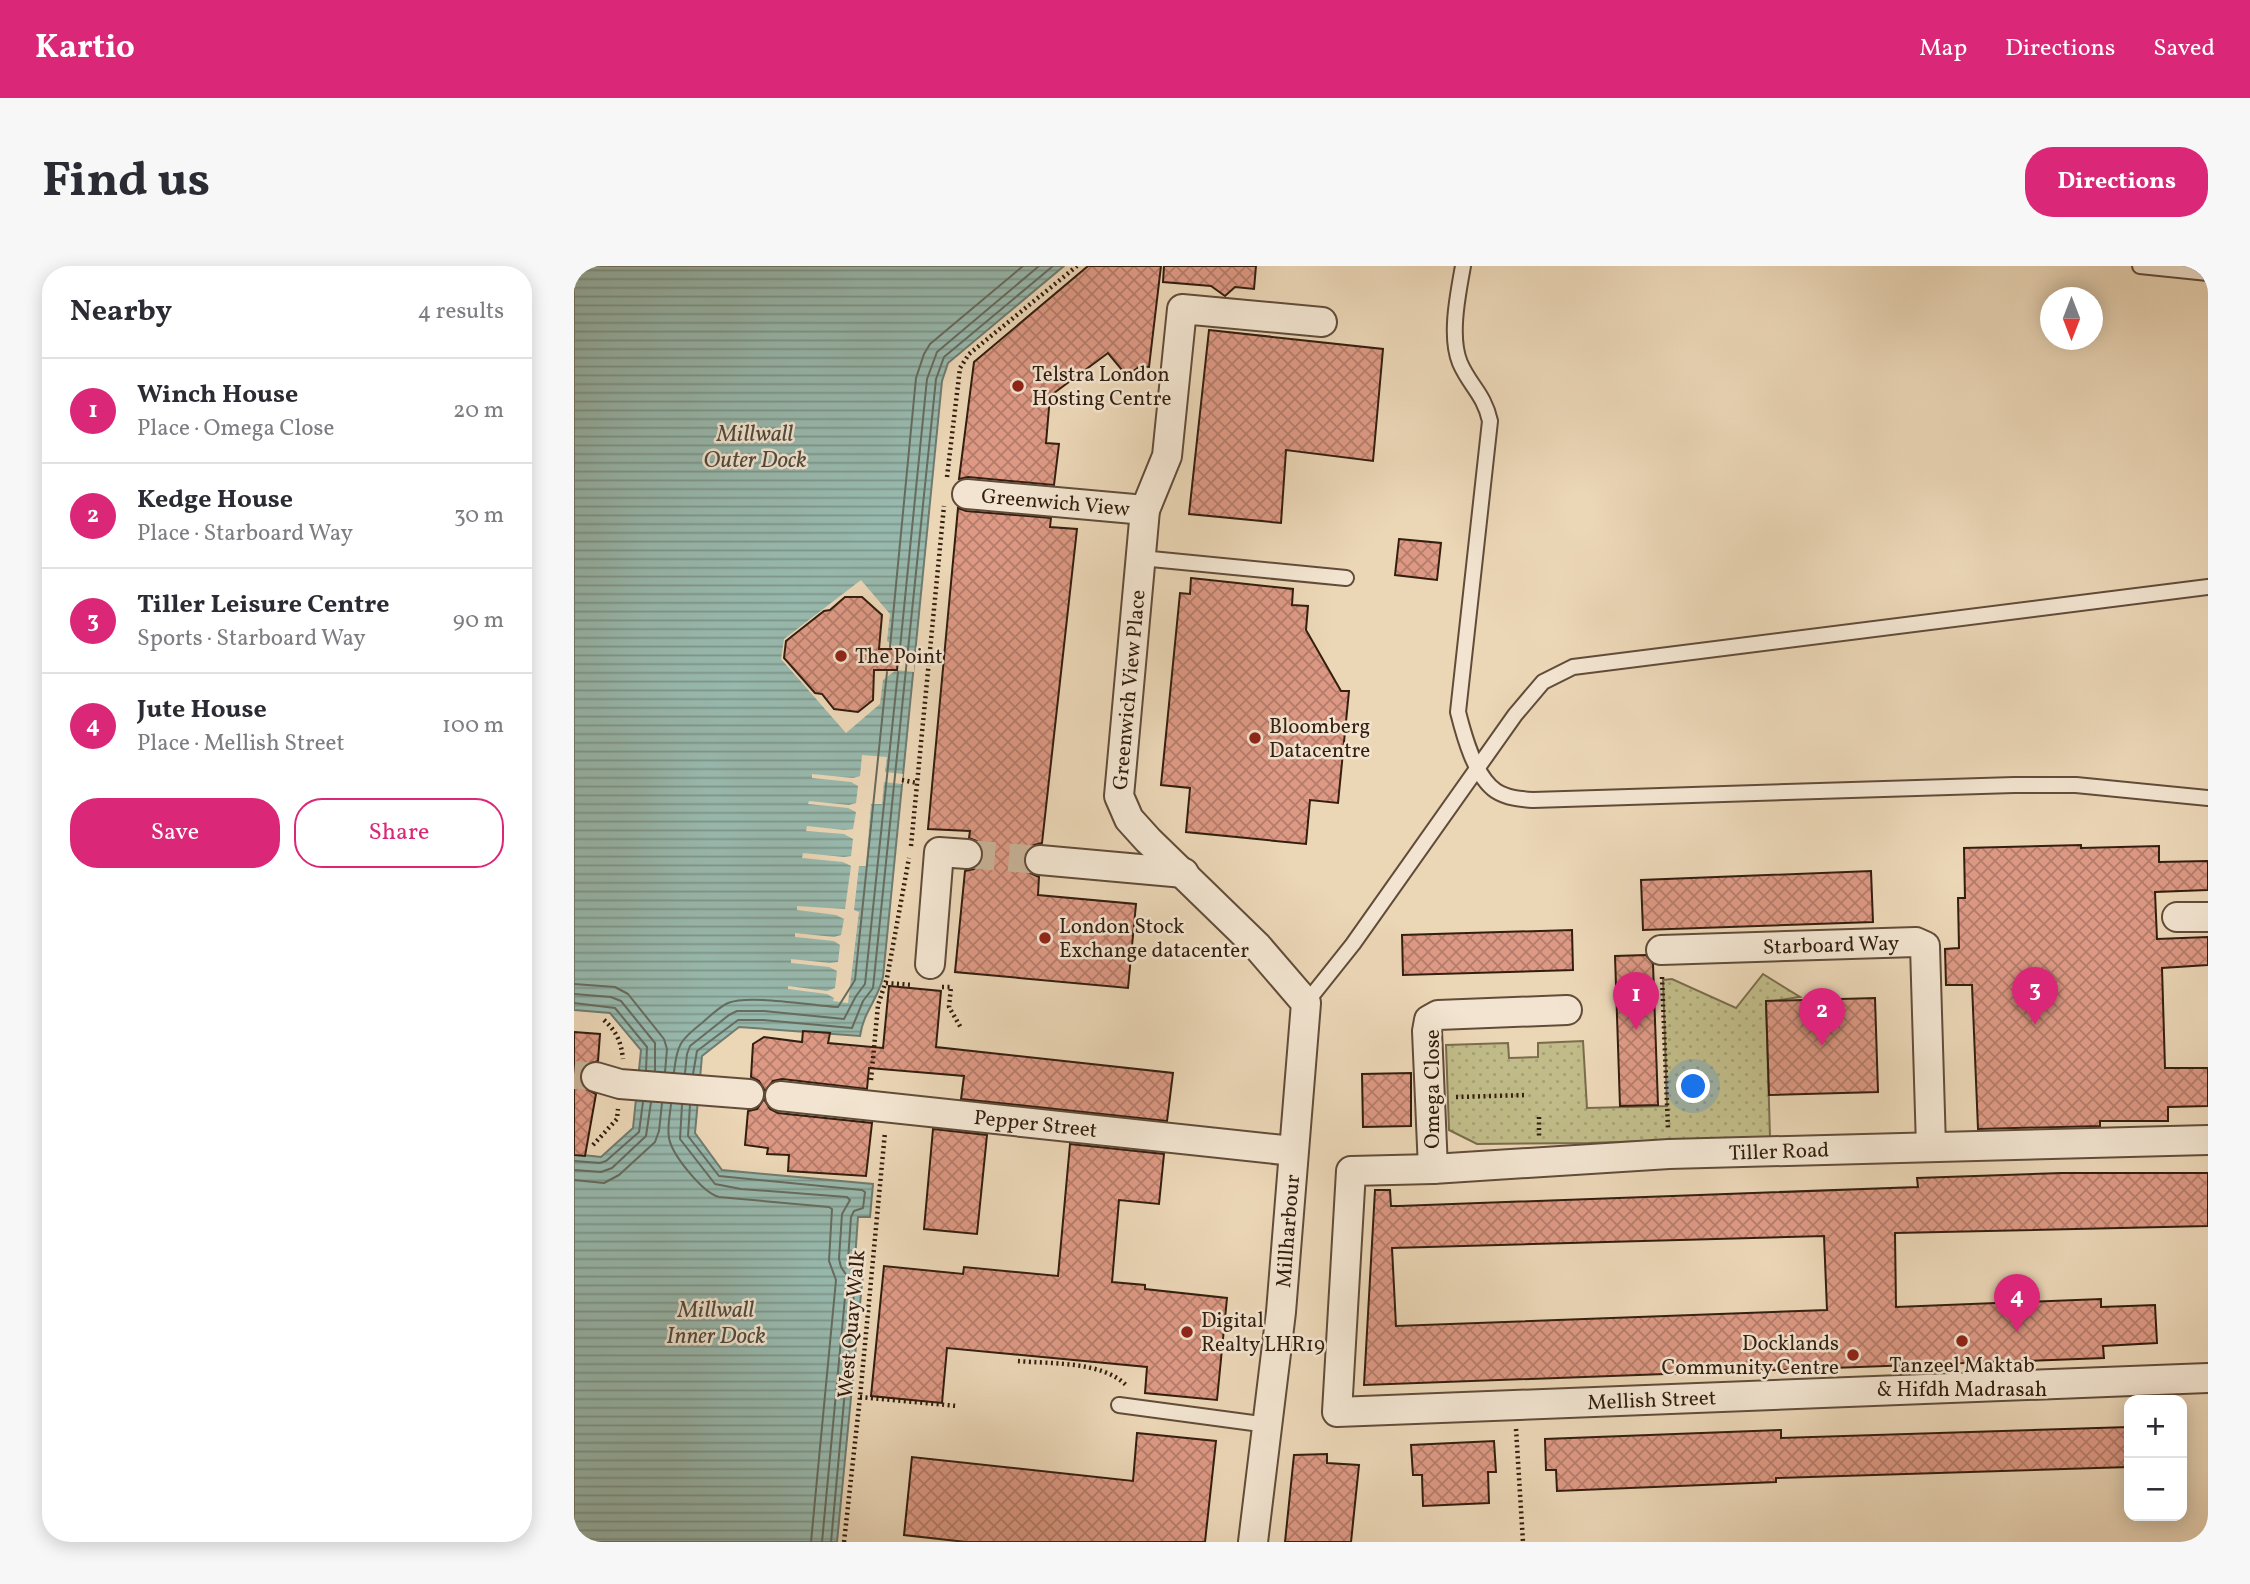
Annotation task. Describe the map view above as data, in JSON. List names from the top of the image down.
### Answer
{
  "streets": {
    "street": [
      "Greenwich View",
      "Greenwich View Place",
      "Starboard Way",
      "Omega Close",
      "Pepper Street",
      "Tiller Road",
      "Millharbour",
      "Mellish Street"
    ],
    "path": ["West Quay Walk"]
  },
  "crossings": [
    ["Greenwich View", "Greenwich View Place"],
    ["Greenwich View", "West Quay Walk"],
    ["Greenwich View Place", "Millharbour"],
    ["Starboard Way", "Tiller Road"],
    ["Omega Close", "Tiller Road"],
    ["Pepper Street", "Millharbour"],
    ["Pepper Street", "West Quay Walk"],
    ["Tiller Road", "Mellish Street"]
  ],
  "water": ["Millwall Outer Dock", "Millwall Inner Dock"],
  "places": [
    "Telstra London Hosting Centre",
    "The Point",
    "Bloomberg Datacentre",
    "London Stock Exchange datacenter",
    "Digital Realty LHR19",
    "Tanzeel Maktab & Hifdh Madrasah",
    "Docklands Community Centre"
  ],
  "north": "bottom",
  "page": {
    "header": "Kartio",
    "nav": ["Map", "Directions", "Saved"],
    "buttons": [
      "Directions",
      ["Save", "Share"]
    ],
    "title": "Find us",
    "heading": ["Nearby", "4 results"],
    "list": [
      {
        "mark": "1",
        "name": "Winch House",
        "note": "Place · Omega Close",
        "value": "20 m"
      },
      {
        "mark": "2",
        "name": "Kedge House",
        "note": "Place · Starboard Way",
        "value": "30 m"
      },
      {
        "mark": "3",
        "name": "Tiller Leisure Centre",
        "note": "Sports · Starboard Way",
        "value": "90 m"
      },
      {
        "mark": "4",
        "name": "Jute House",
        "note": "Place · Mellish Street",
        "value": "100 m"
      }
    ],
    "pins": [
      "3",
      "1",
      "2",
      "4"
    ],
    "map_buttons": ["+", "−"]
  }
}
